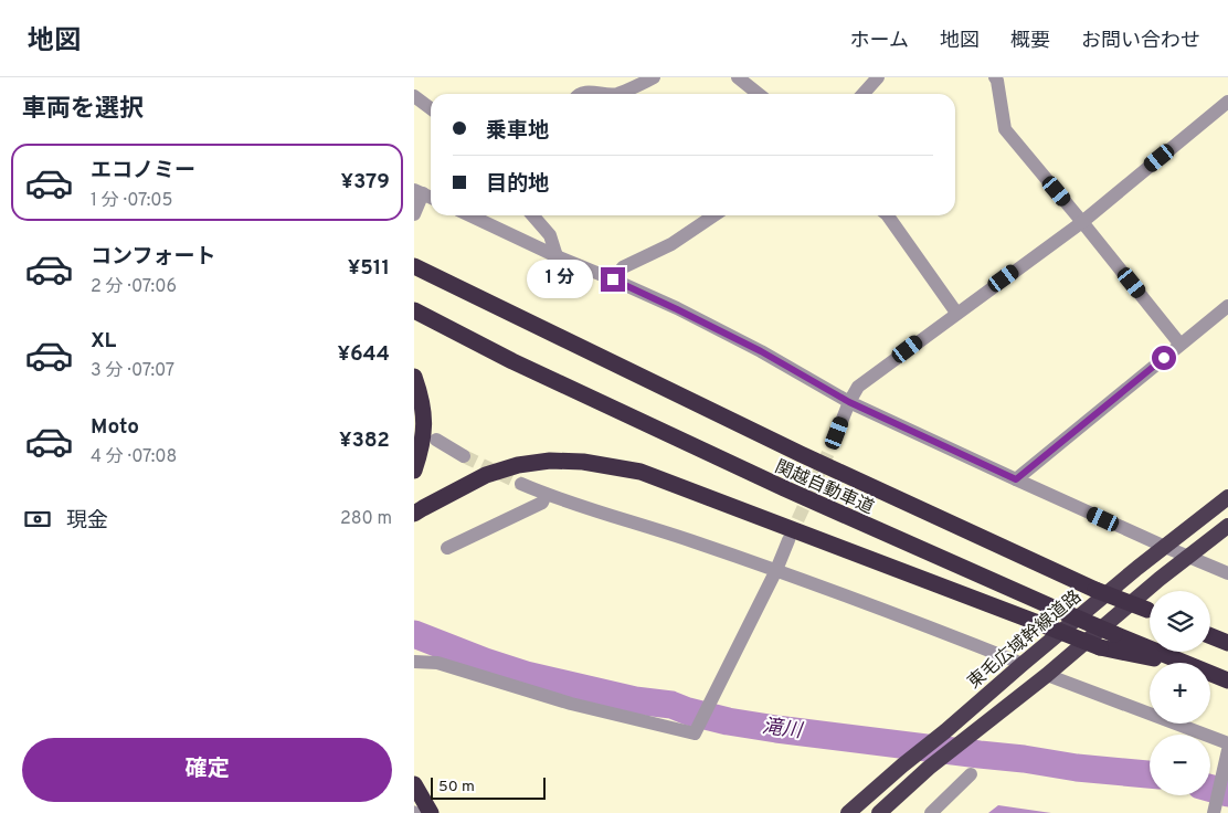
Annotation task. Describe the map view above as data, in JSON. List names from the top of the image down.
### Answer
{
  "streets": {
    "highway": ["関越自動車道", "東毛広域幹線道路"]
  },
  "water": ["滝川"],
  "scale_bar": "50 m",
  "page": {
    "header": "地図",
    "nav": [
      "ホーム",
      "地図",
      "概要",
      "お問い合わせ"
    ],
    "heading": "車両を選択",
    "banner": ["乗車地", "目的地"],
    "list": [
      {
        "name": "エコノミー",
        "note": "1 分 · 07:05",
        "value": "¥379"
      },
      {
        "name": "コンフォート",
        "note": "2 分 · 07:06",
        "value": "¥511"
      },
      {
        "name": "XL",
        "note": "3 分 · 07:07",
        "value": "¥644"
      },
      {
        "name": "Moto",
        "note": "4 分 · 07:08",
        "value": "¥382"
      }
    ],
    "bubble": "1 分",
    "pay": ["現金", "280 m"],
    "map_buttons": ["+", "−"],
    "buttons": "確定",
    "scale": "50 m"
  }
}
